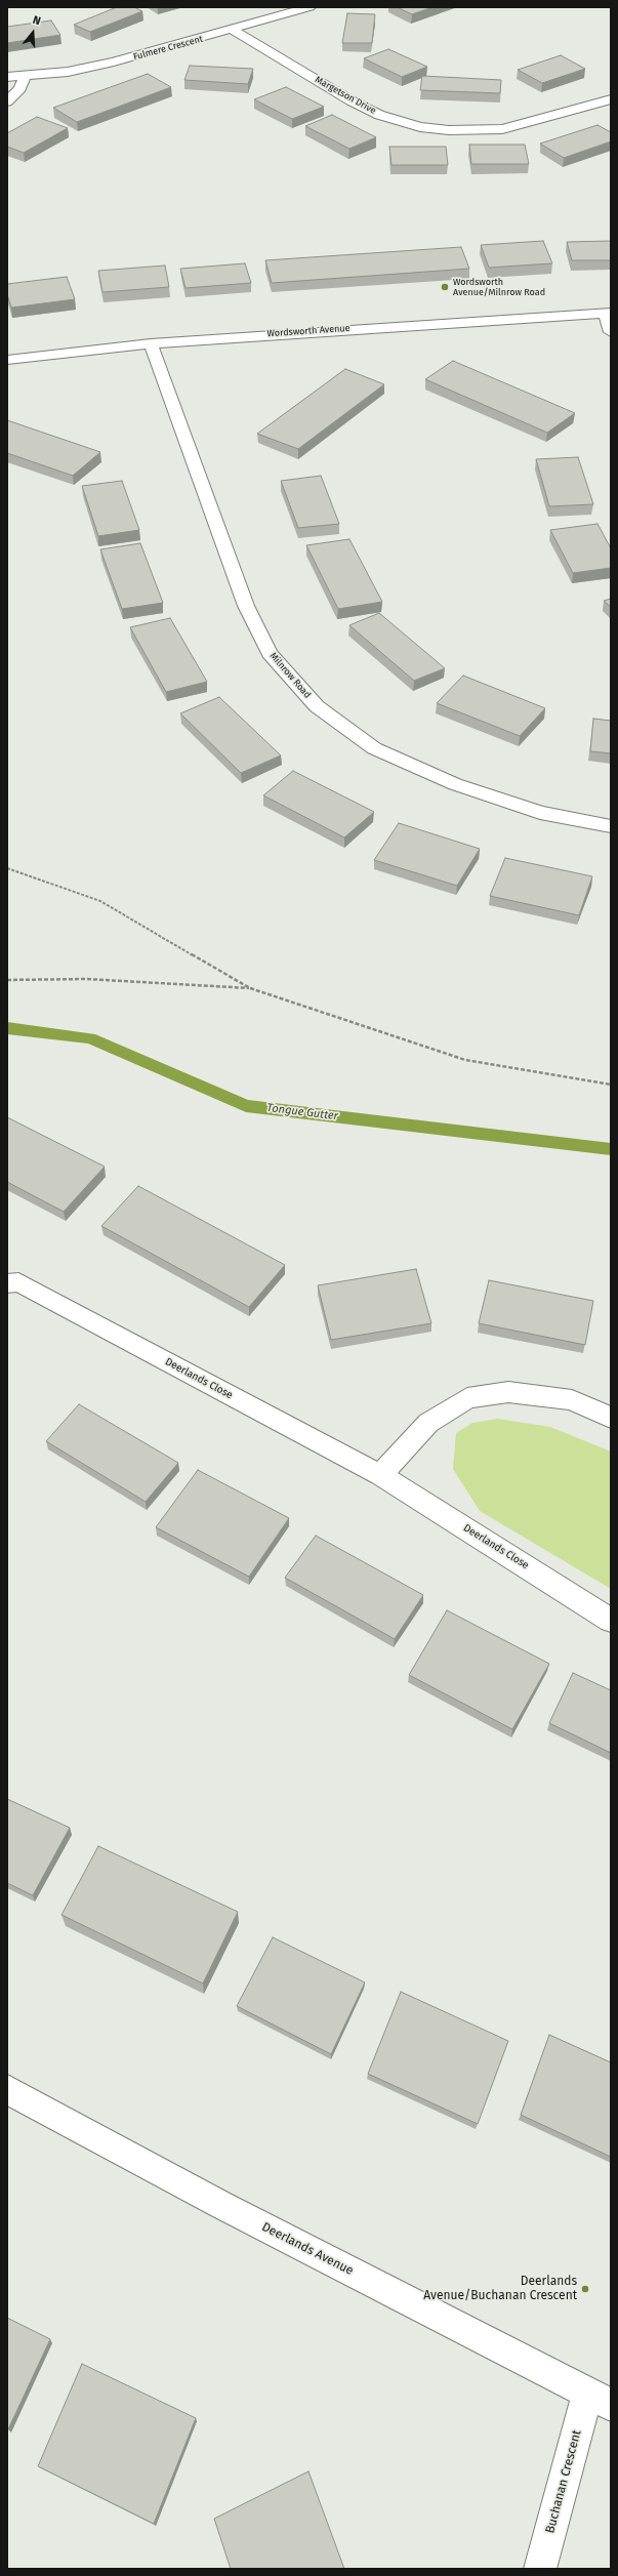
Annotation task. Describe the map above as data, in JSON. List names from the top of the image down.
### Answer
{
  "streets": {
    "street": [
      "Fulmere Crescent",
      "Margetson Drive",
      "Wordsworth Avenue",
      "Milnrow Road",
      "Deerlands Close",
      "Deerlands Avenue",
      "Buchanan Crescent"
    ]
  },
  "crossings": [
    ["Fulmere Crescent", "Margetson Drive"],
    ["Wordsworth Avenue", "Milnrow Road"],
    ["Deerlands Avenue", "Buchanan Crescent"]
  ],
  "water": ["Tongue Gutter"],
  "places": ["Wordsworth Avenue/Milnrow Road", "Deerlands Avenue/Buchanan Crescent"],
  "north": "top"
}
